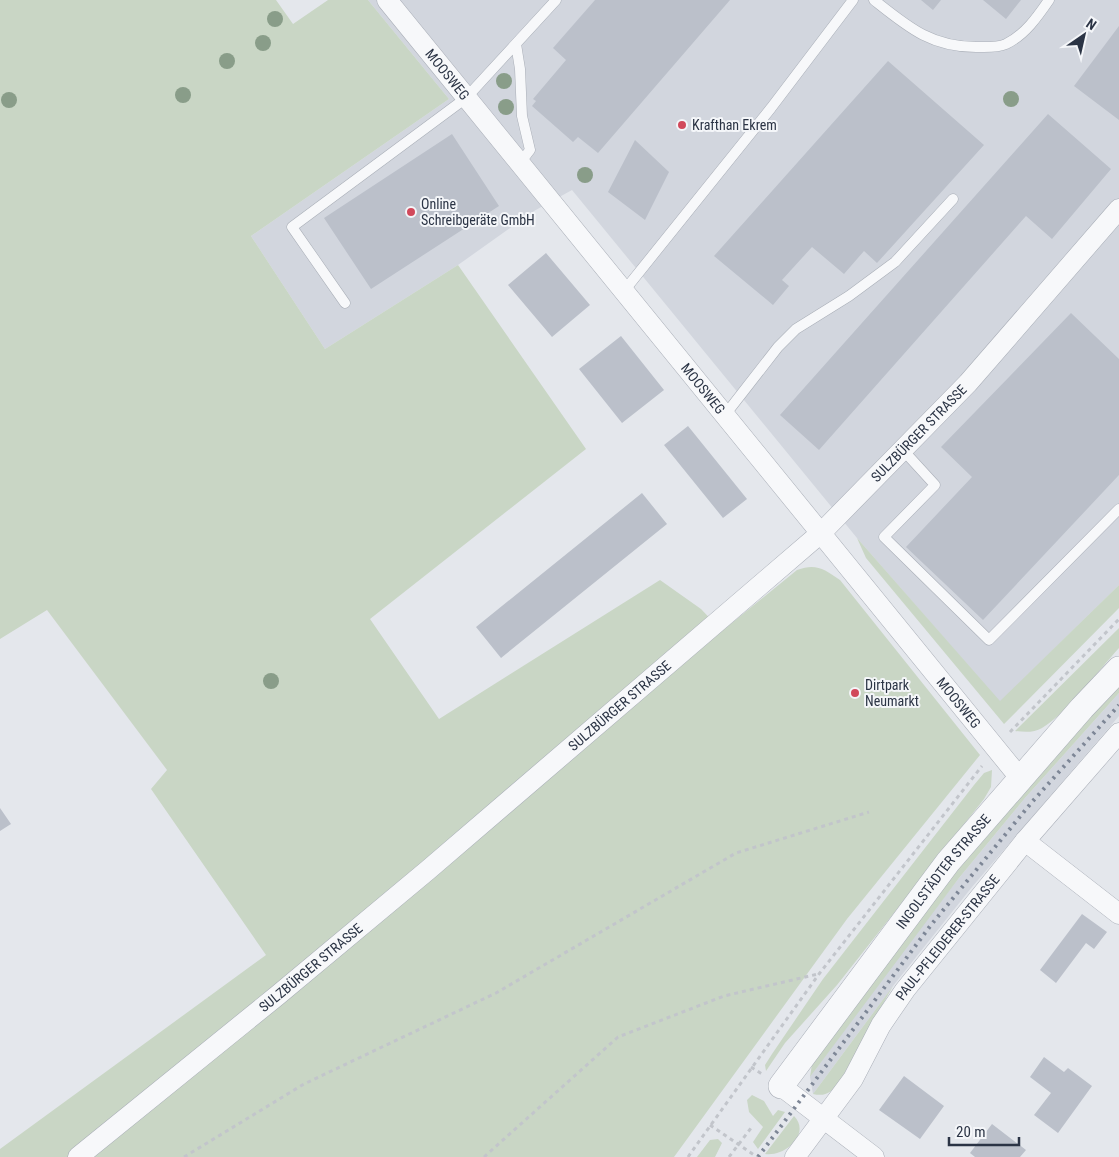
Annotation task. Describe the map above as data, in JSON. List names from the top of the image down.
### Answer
{
  "streets": {
    "street": [
      "MOOSWEG",
      "SULZBÜRGER STRASSE",
      "INGOLSTÄDTER STRASSE",
      "PAUL-PFLEIDERER-STRASSE"
    ]
  },
  "crossings": [
    ["MOOSWEG", "SULZBÜRGER STRASSE"],
    ["MOOSWEG", "INGOLSTÄDTER STRASSE"]
  ],
  "places": ["Krafthan Ekrem", "Online Schreibgeräte GmbH", "Dirtpark Neumarkt"],
  "scale_bar": "20 m",
  "north": "top right"
}
